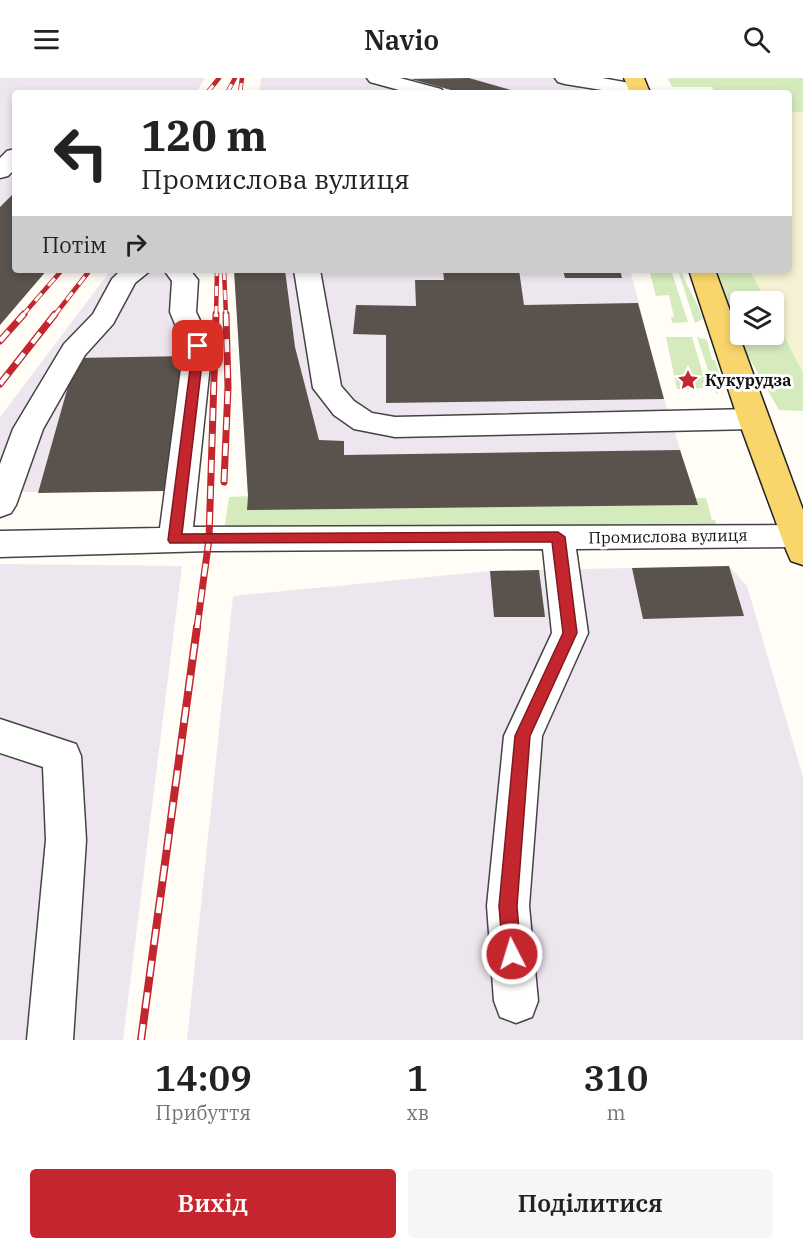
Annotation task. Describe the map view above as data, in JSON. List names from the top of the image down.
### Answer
{
  "streets": {
    "street": ["Промислова вулиця"]
  },
  "places": {
    "place": ["Кукурудза"]
  },
  "page": {
    "header": "Navio",
    "turn": ["120 m", "Промислова вулиця"],
    "then": "Потім",
    "eta": [
      "14:09",
      "Прибуття",
      "1",
      "хв",
      "310",
      "m"
    ],
    "buttons": ["Вихід", "Поділитися"]
  }
}
